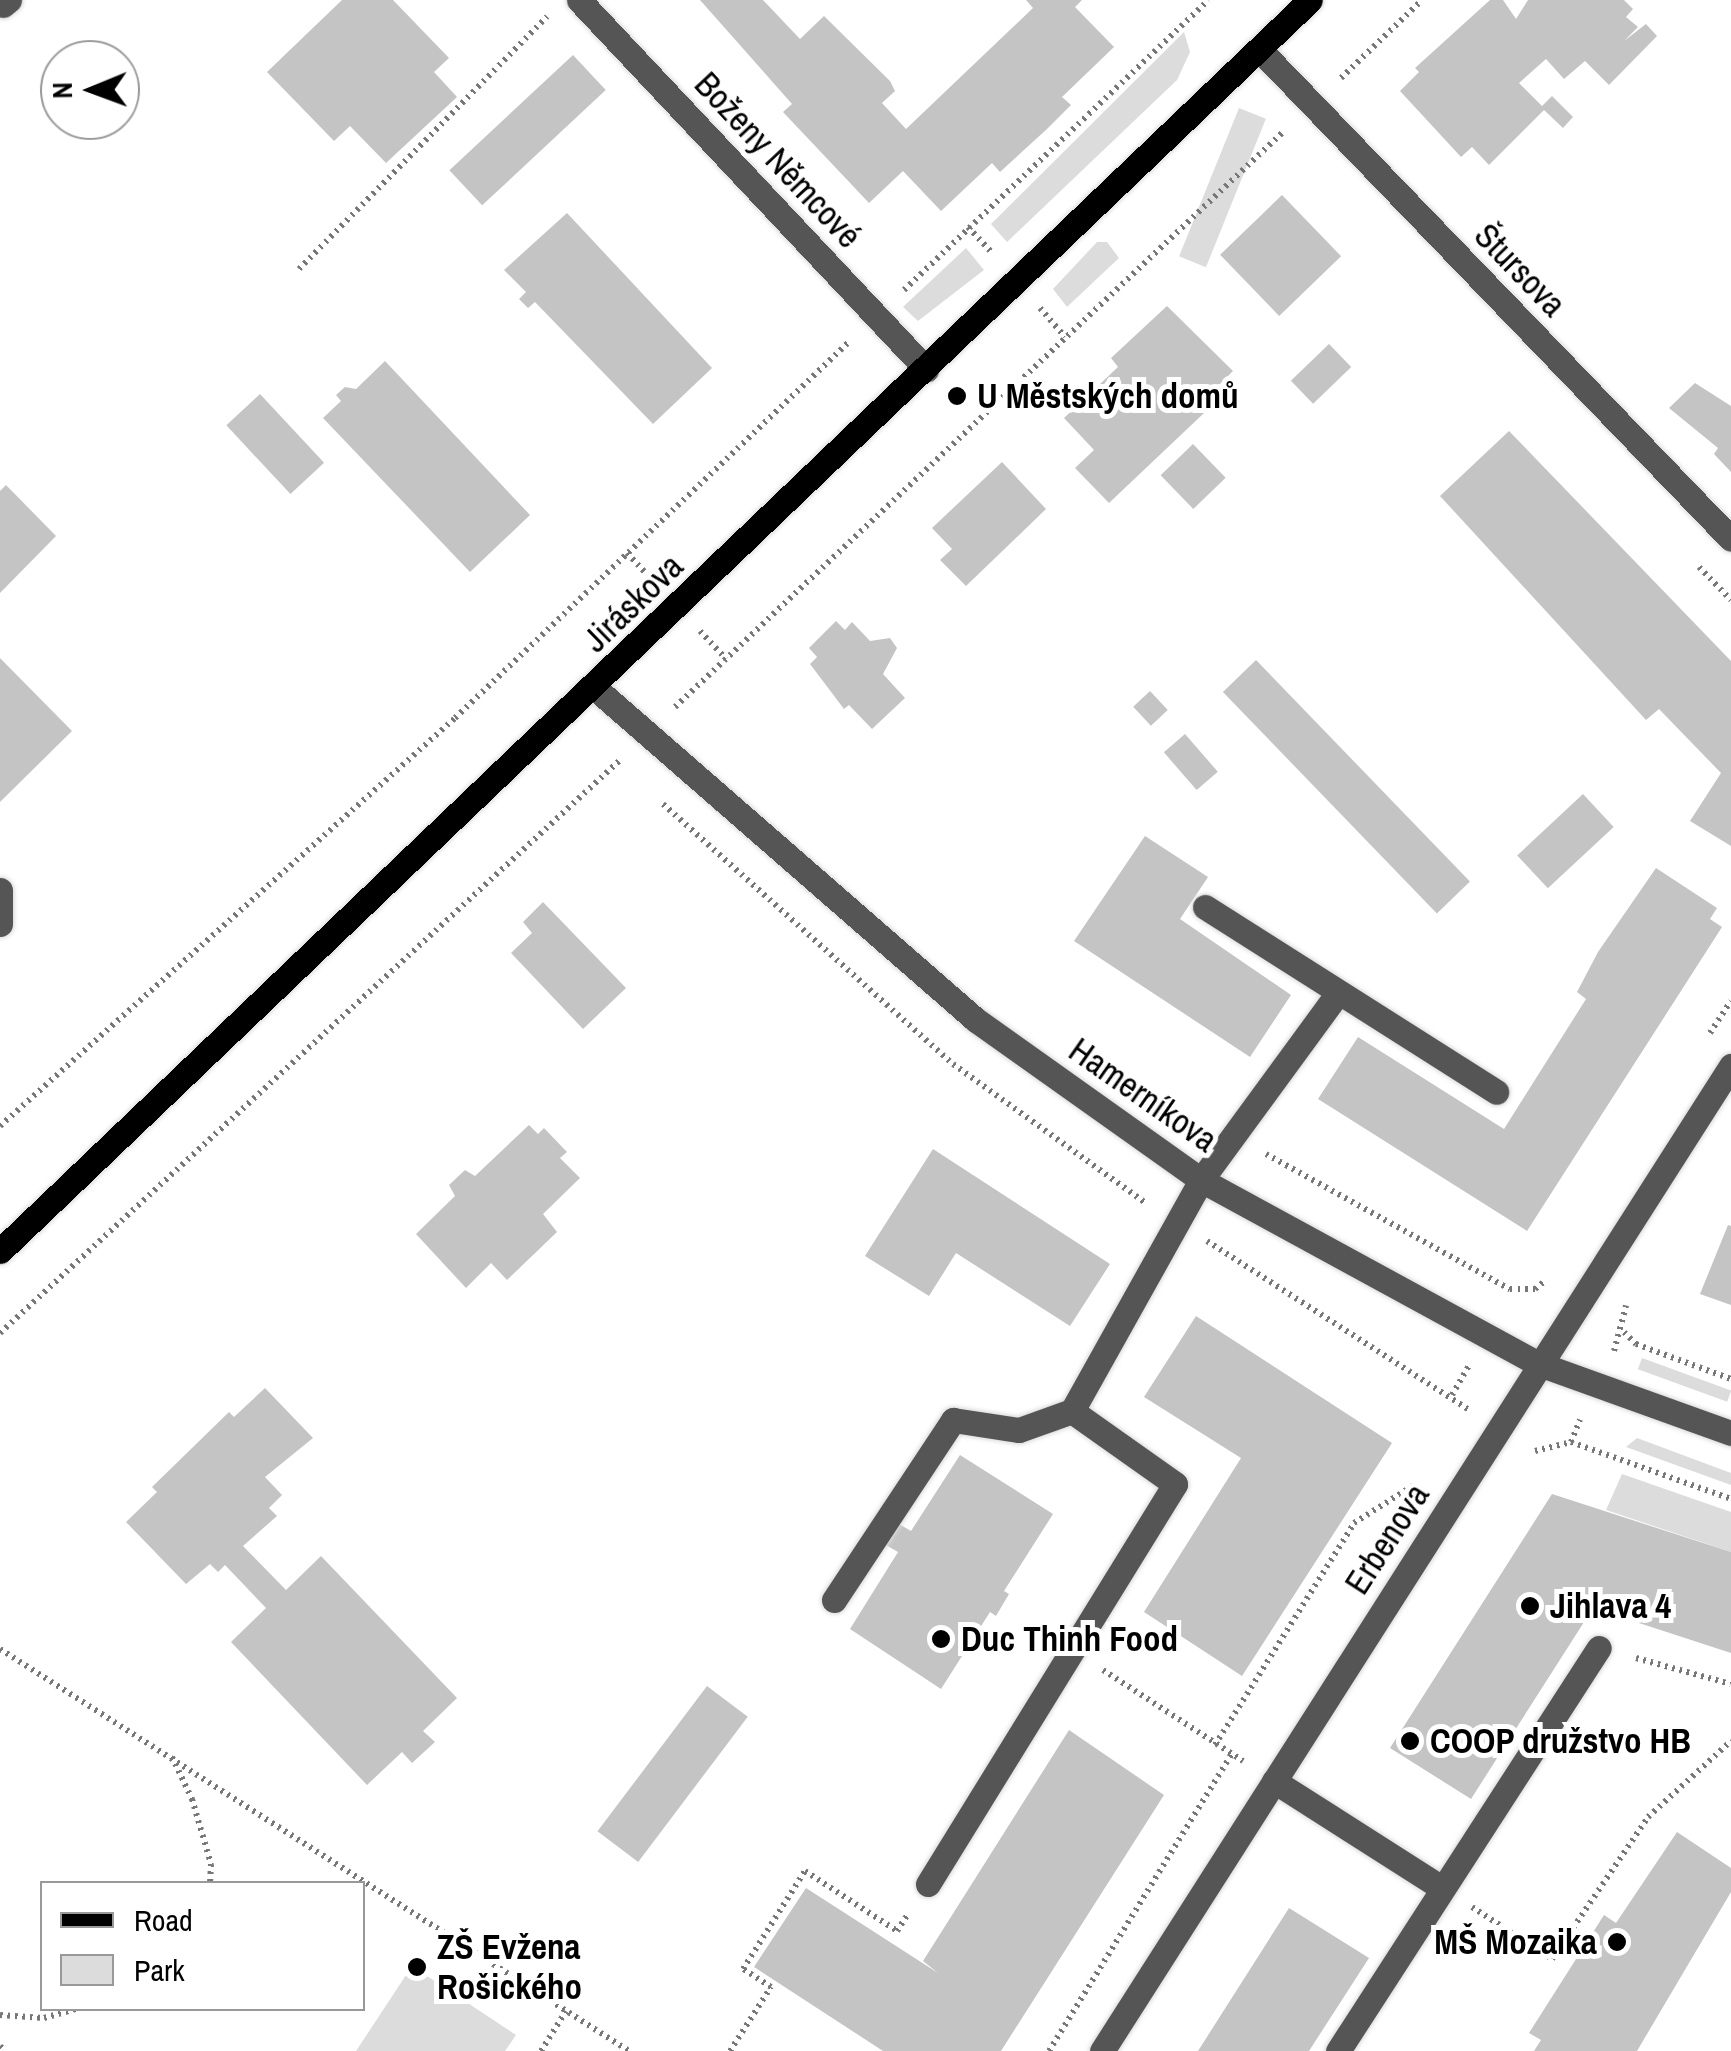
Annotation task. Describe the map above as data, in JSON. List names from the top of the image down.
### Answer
{
  "streets": {
    "main road": ["Jiráskova"],
    "street": [
      "Boženy Němcové",
      "Štursova",
      "Hamerníkova",
      "Erbenova"
    ]
  },
  "crossings": [
    ["Boženy Němcové", "Jiráskova"],
    ["Štursova", "Jiráskova"],
    ["Jiráskova", "Hamerníkova"],
    ["Hamerníkova", "Erbenova"]
  ],
  "places": [
    "U Městských domů",
    "Jihlava 4",
    "Duc Thinh Food",
    "COOP družstvo HB",
    "MŠ Mozaika",
    "ZŠ Evžena Rošického"
  ],
  "legend": ["Road", "Park"],
  "north": "left"
}
